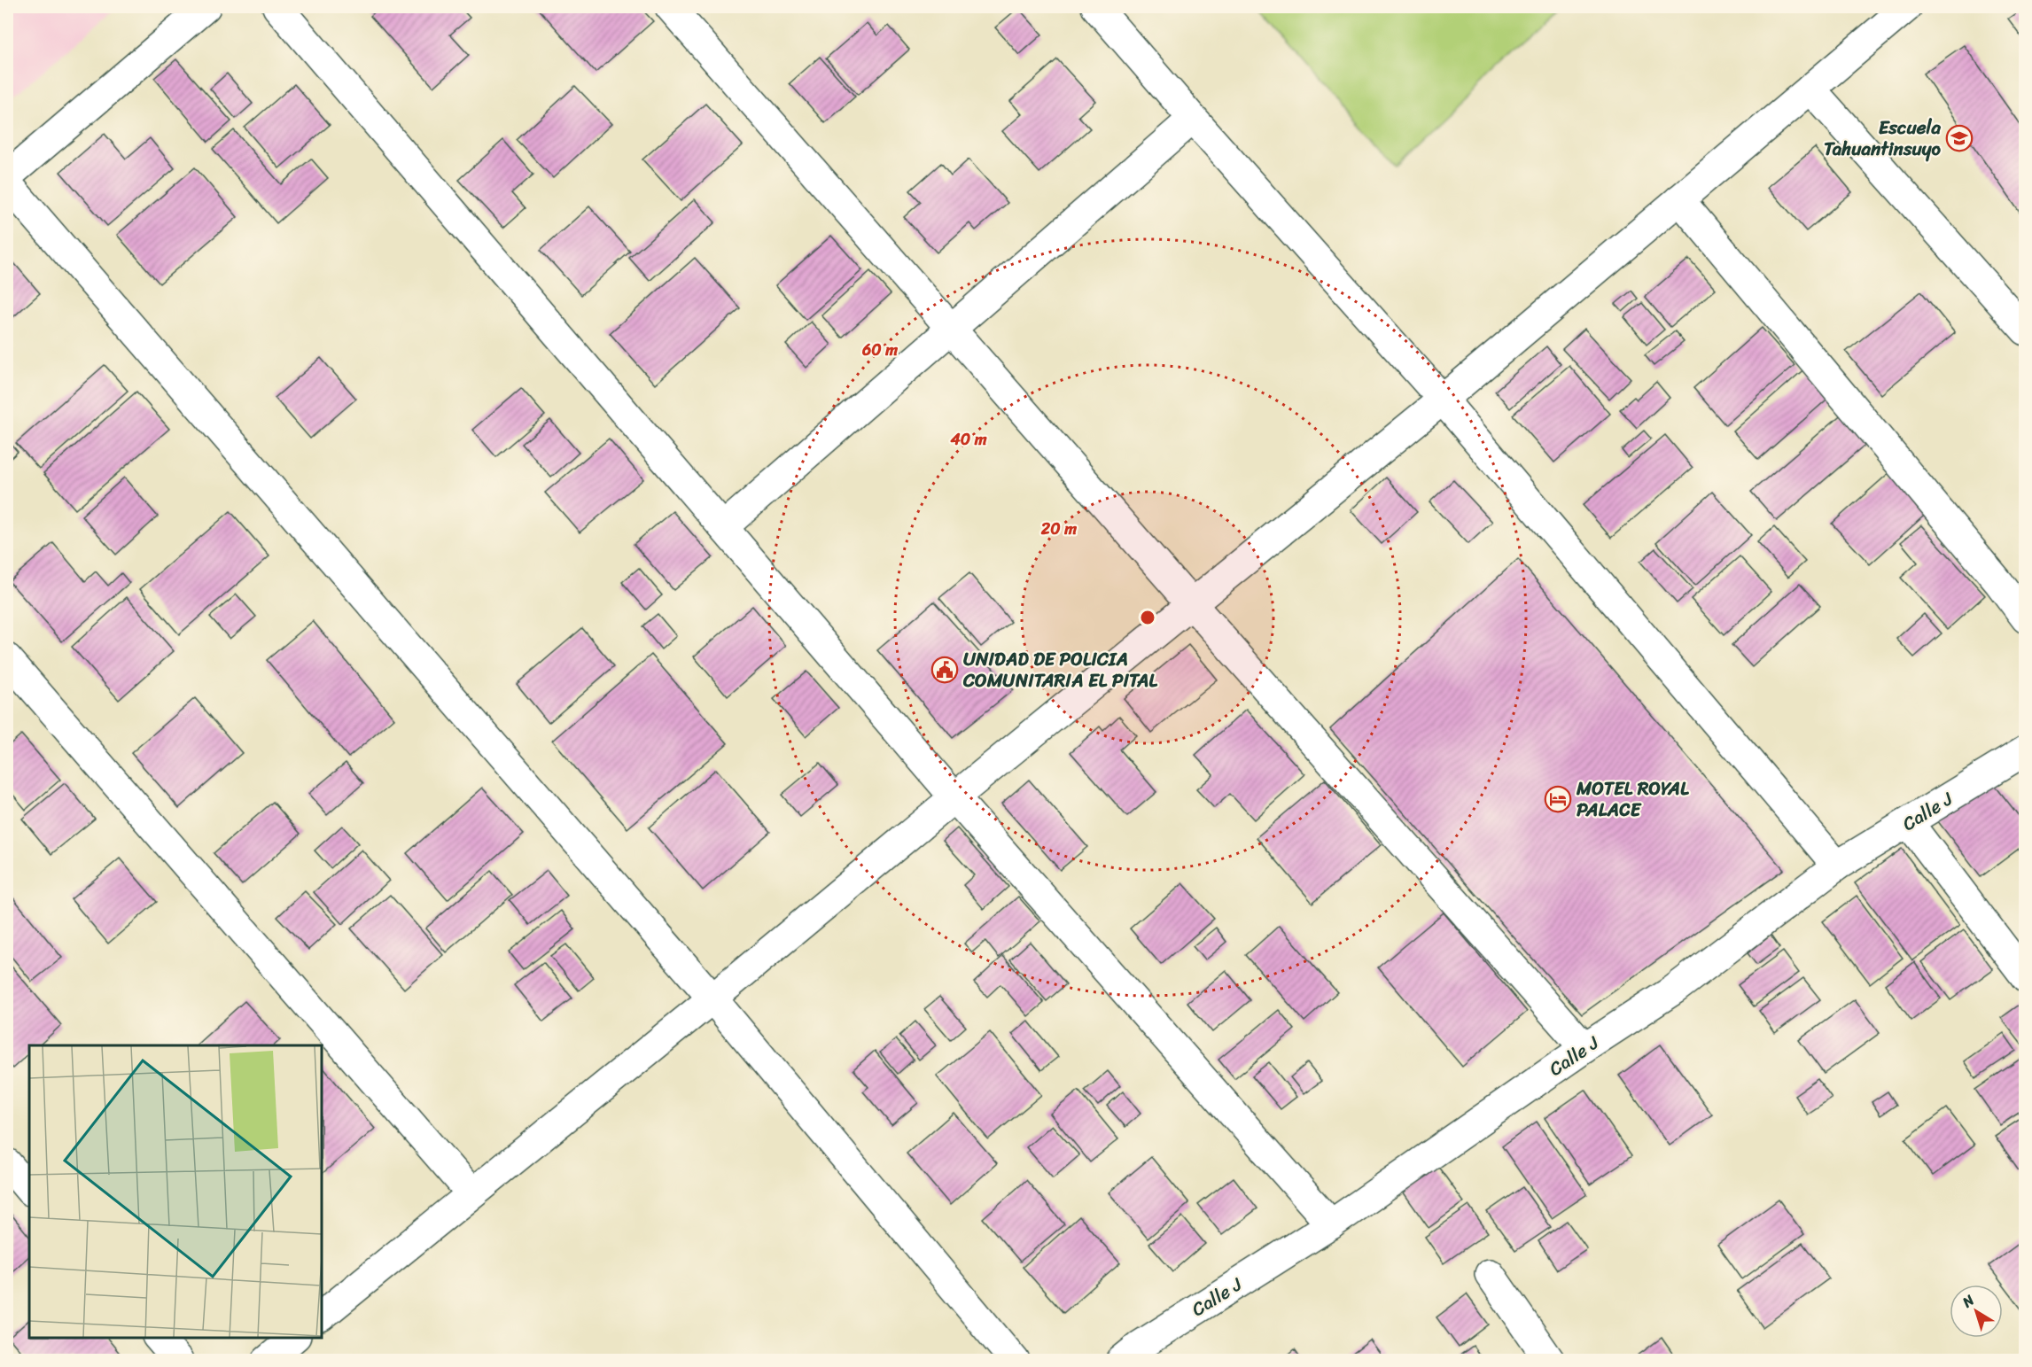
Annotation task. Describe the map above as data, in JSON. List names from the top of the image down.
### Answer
{
  "streets": {
    "street": ["Calle J"]
  },
  "places": {
    "school or university": ["Escuela Tahuantinsuyo"],
    "public building": ["UNIDAD DE POLICIA COMUNITARIA EL PITAL"],
    "hotel": ["MOTEL ROYAL PALACE"]
  },
  "north": "top left",
  "rings": ["60 m", "40 m", "20 m"]
}
